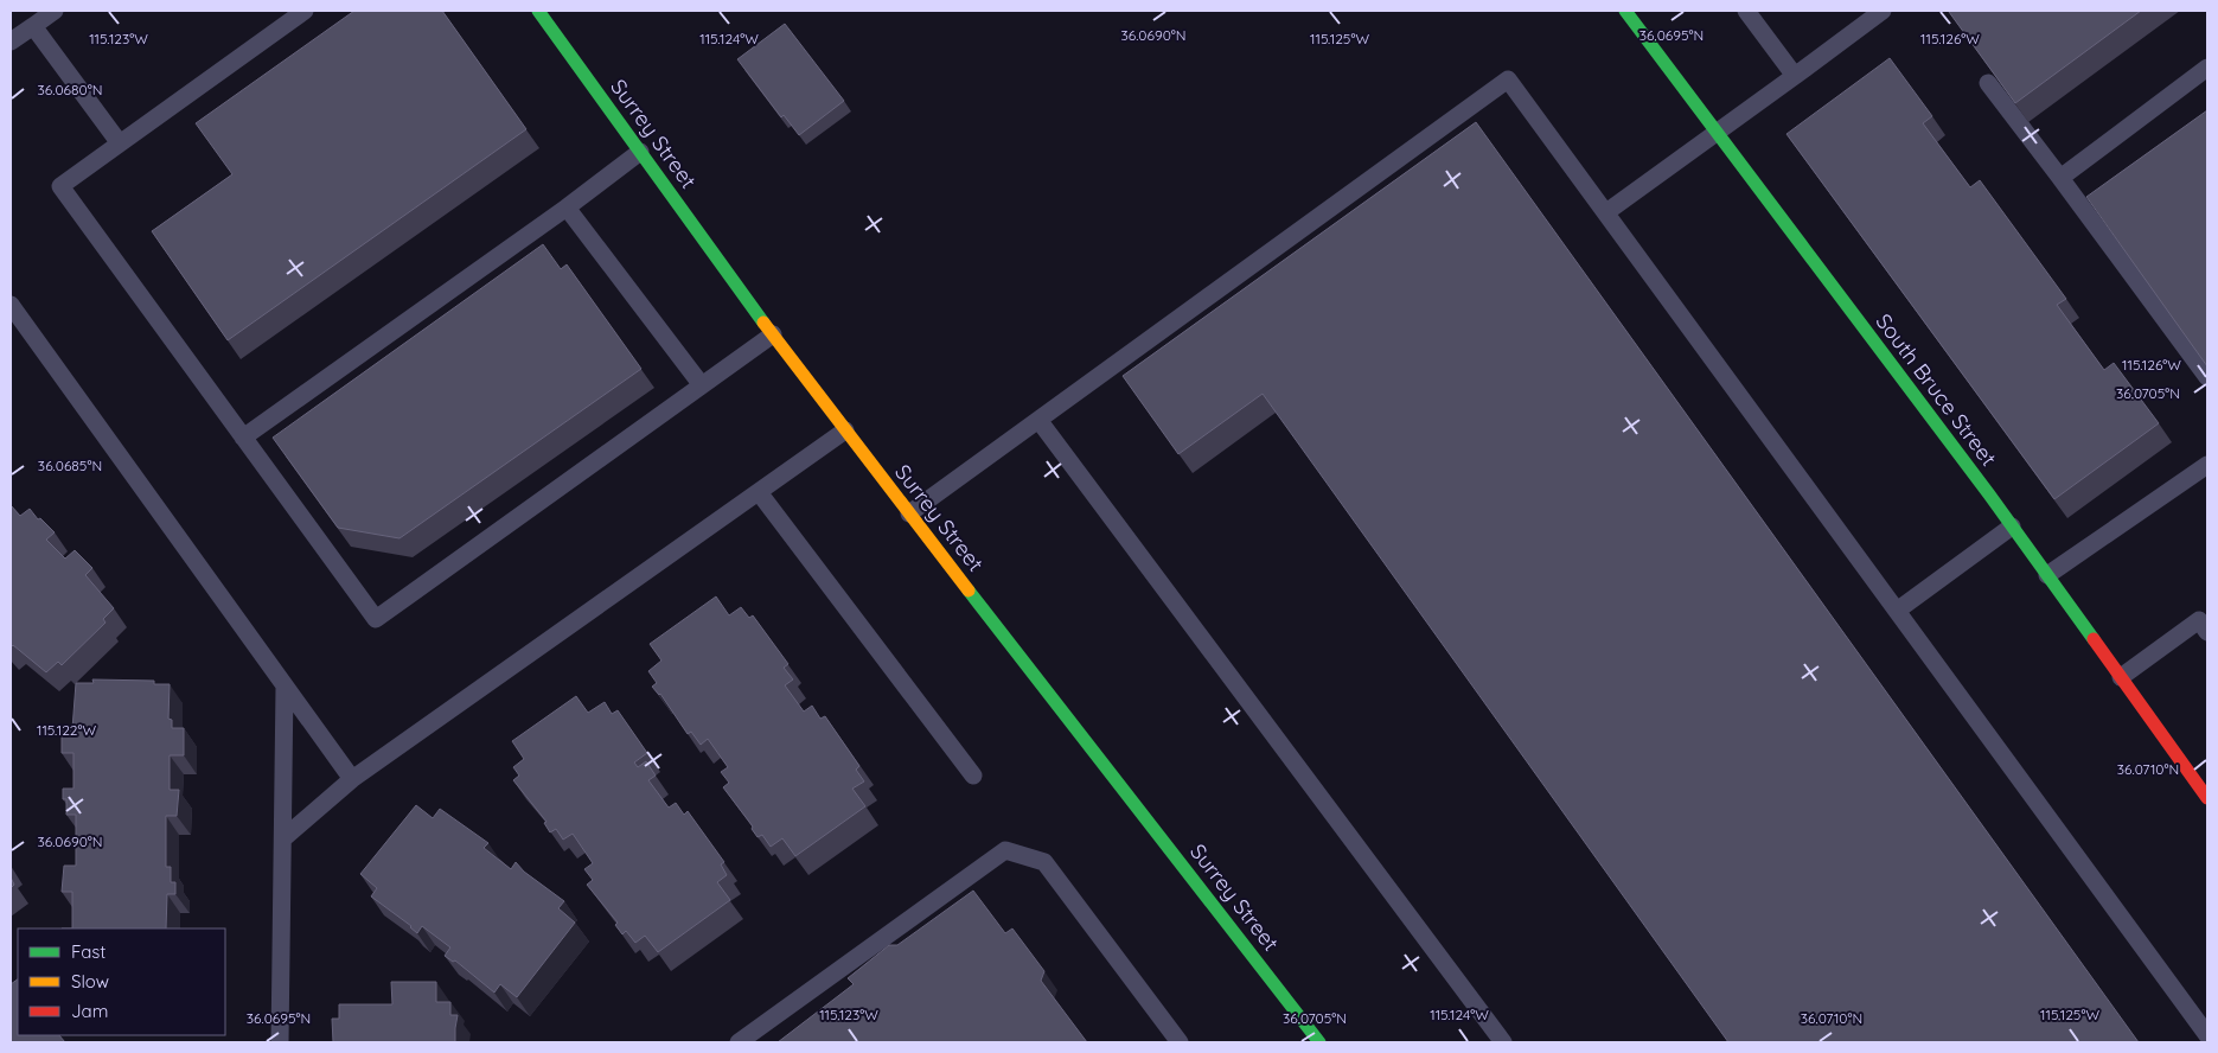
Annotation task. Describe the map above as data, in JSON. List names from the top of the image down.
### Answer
{
  "streets": {
    "street": ["Surrey Street", "South Bruce Street"]
  },
  "legend": ["Fast", "Slow", "Jam"],
  "coordinates": [
    "36.0690°N",
    "36.0695°N",
    "115.123°W",
    "115.124°W",
    "115.125°W",
    "115.126°W",
    "36.0680°N",
    "36.0705°N",
    "36.0685°N",
    "115.122°W",
    "36.0710°N"
  ]
}
